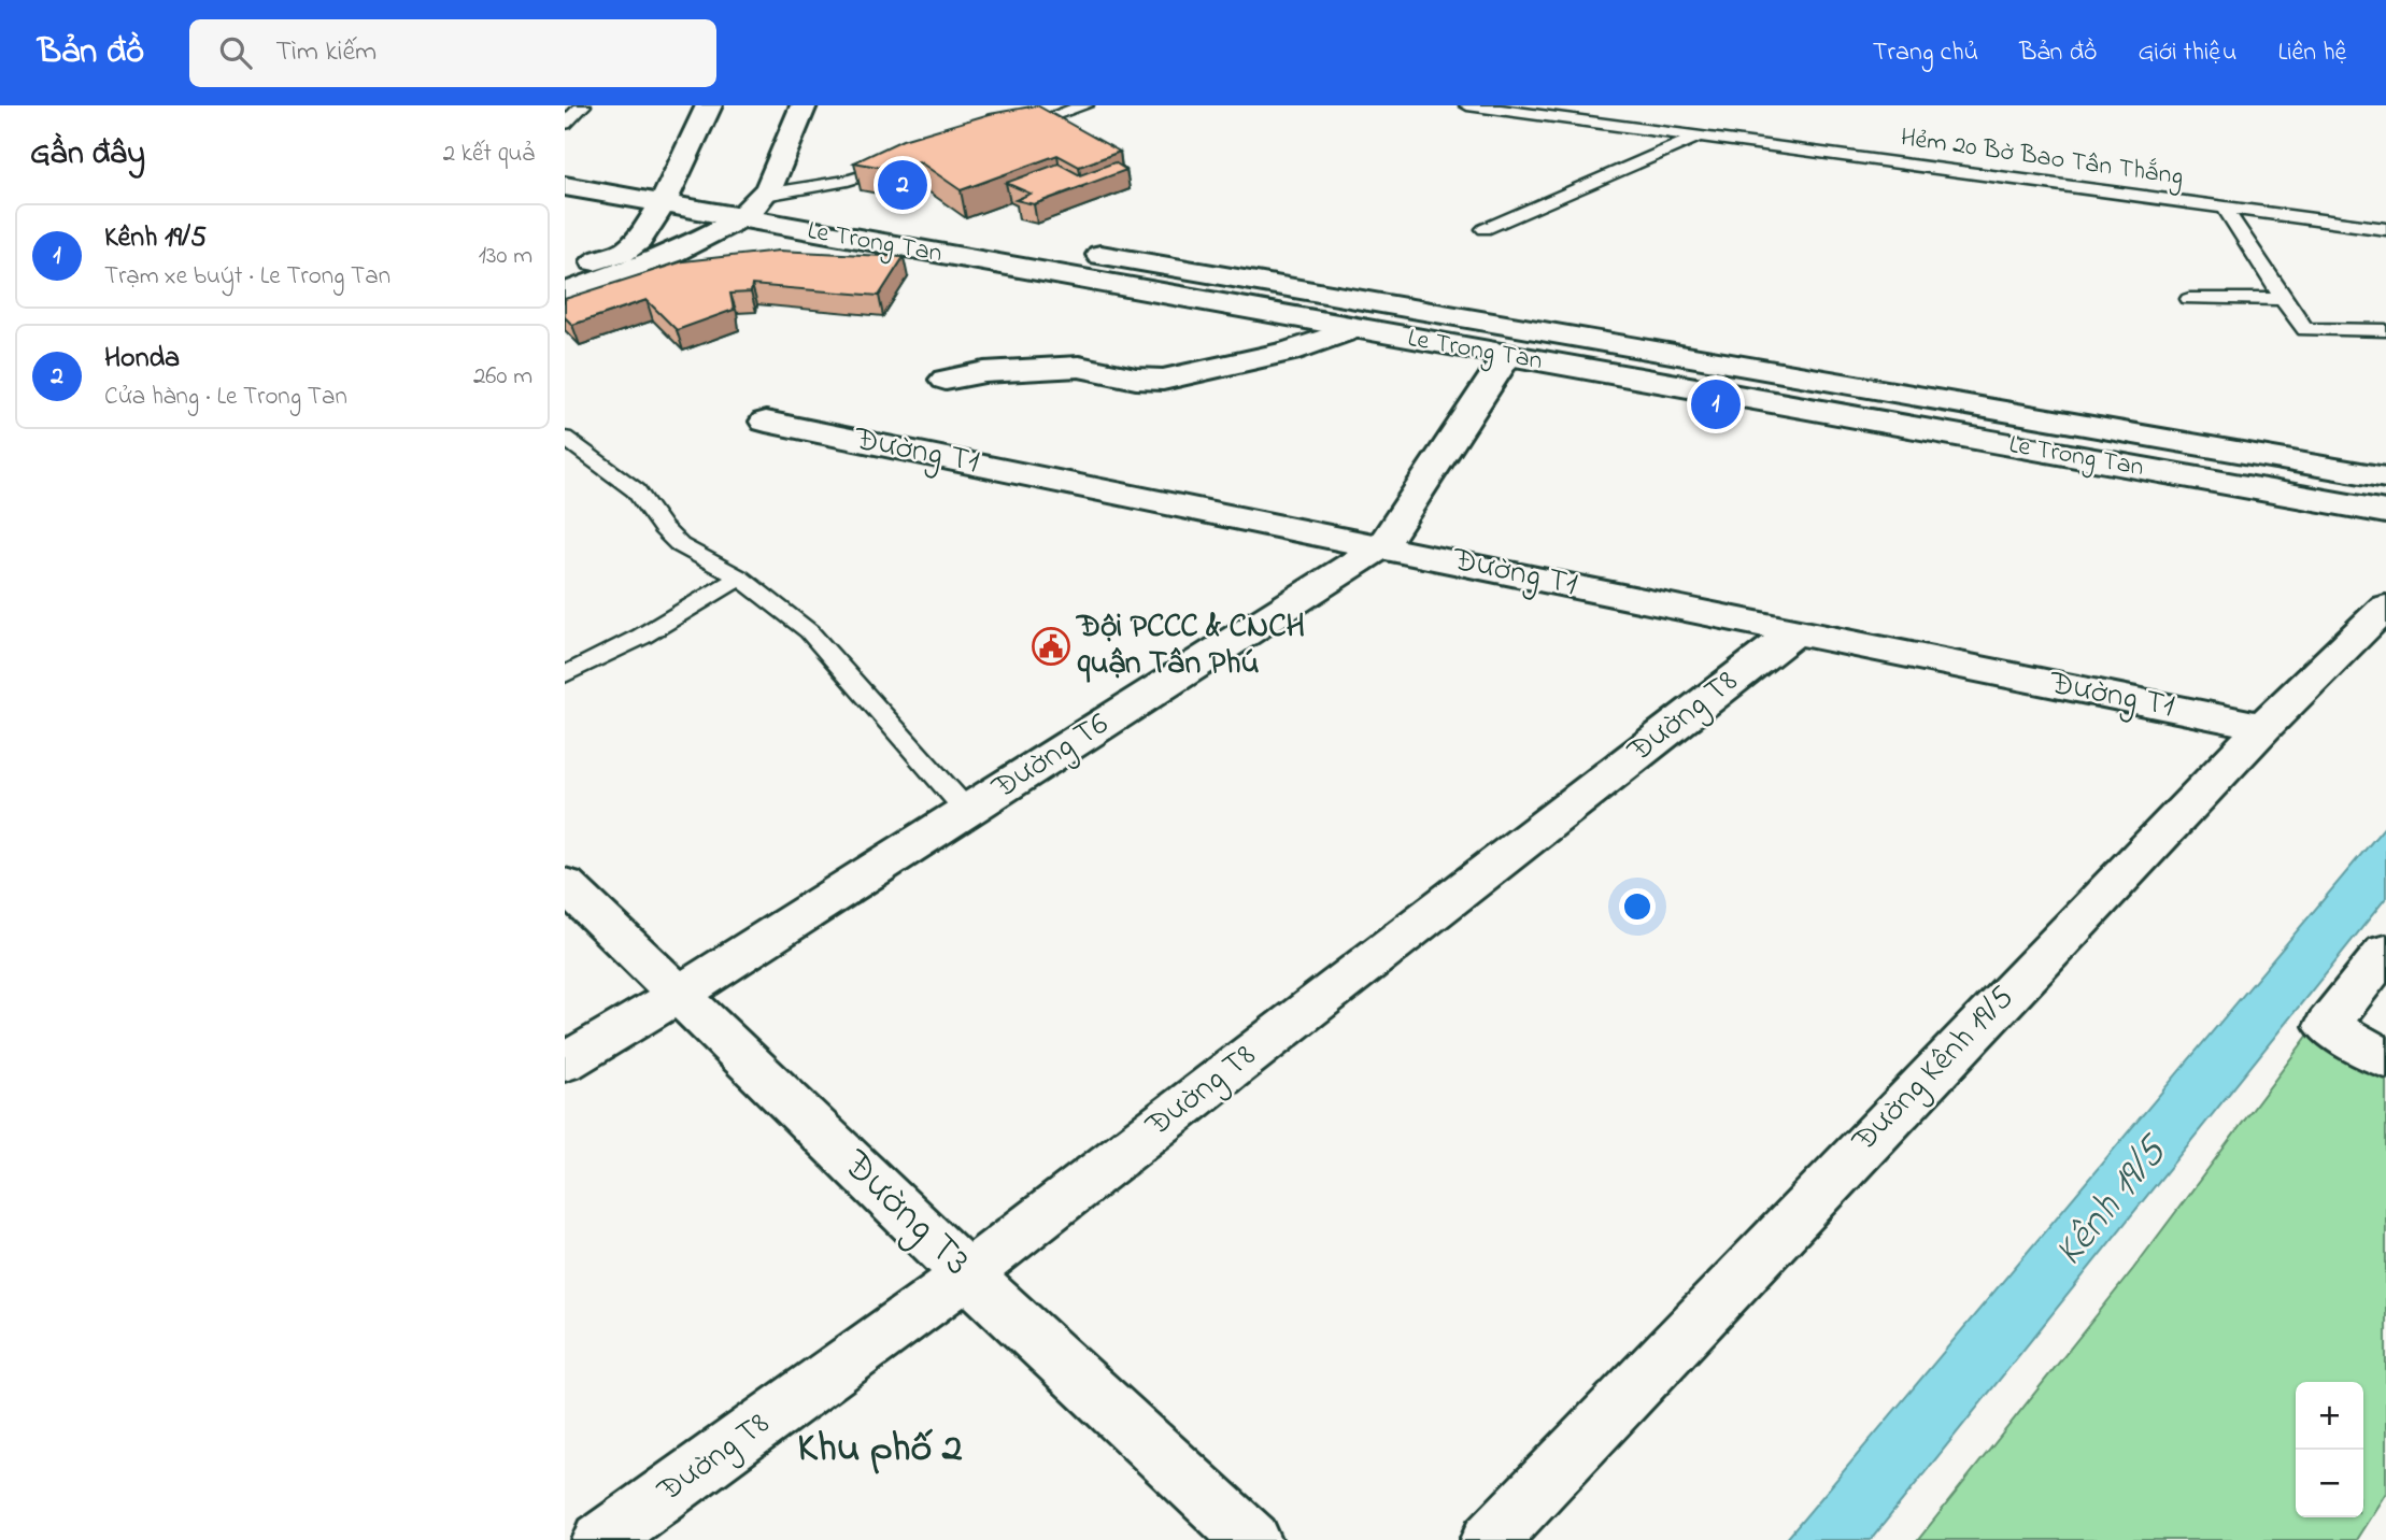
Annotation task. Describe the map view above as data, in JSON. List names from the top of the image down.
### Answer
{
  "streets": {
    "street": [
      "Le Trong Tan",
      "Đường T1",
      "Đường T8",
      "Đường T6",
      "Đường Kênh 19/5",
      "Đường T3"
    ],
    "lane": ["Hẻm 20 Bờ Bao Tân Thắng"]
  },
  "crossings": [
    ["Le Trong Tan", "Đường T6"],
    ["Đường T1", "Đường T8"],
    ["Đường T1", "Đường T6"],
    ["Đường T1", "Đường Kênh 19/5"],
    ["Đường T8", "Đường T3"],
    ["Đường T6", "Đường T3"]
  ],
  "districts": ["Khu phố 2"],
  "water": ["Kênh 19/5"],
  "places": {
    "public building": ["Đội PCCC & CNCH quận Tân Phú"]
  },
  "page": {
    "header": "Bản đồ",
    "search": "Tìm kiếm",
    "nav": [
      "Trang chủ",
      "Bản đồ",
      "Giới thiệu",
      "Liên hệ"
    ],
    "heading": ["Gần đây", "2 kết quả"],
    "pins": ["2", "1"],
    "list": [
      {
        "mark": "1",
        "name": "Kênh 19/5",
        "note": "Trạm xe buýt · Le Trong Tan",
        "value": "130 m"
      },
      {
        "mark": "2",
        "name": "Honda",
        "note": "Cửa hàng · Le Trong Tan",
        "value": "260 m"
      }
    ],
    "map_buttons": ["+", "−"]
  }
}
